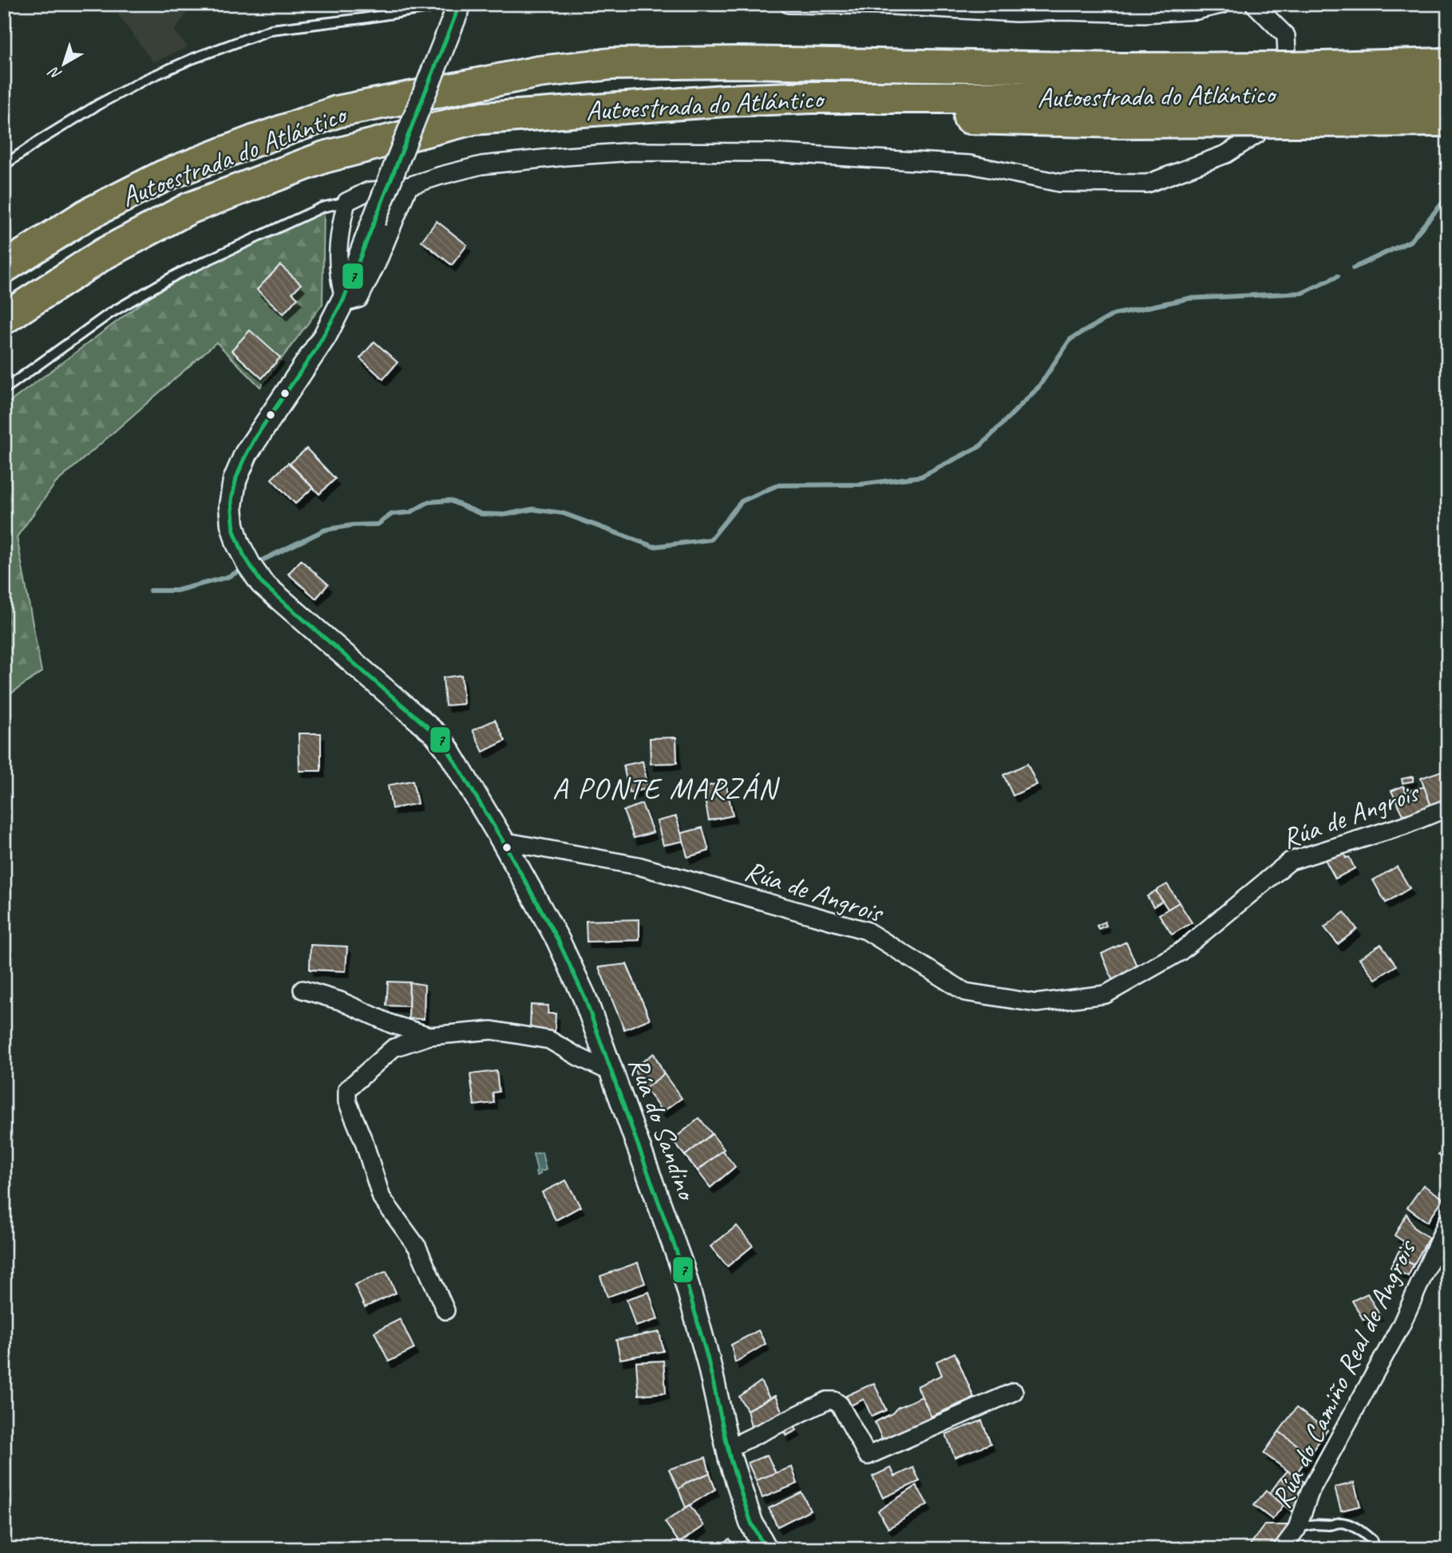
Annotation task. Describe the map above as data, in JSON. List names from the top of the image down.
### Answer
{
  "streets": {
    "highway": ["Autoestrada do Atlántico"],
    "street": ["Rúa de Angrois", "Rúa do Sandino", "Rúa do Camiño Real de Angrois"]
  },
  "crossings": [
    ["Rúa de Angrois", "Rúa do Sandino"]
  ],
  "districts": ["A PONTE MARZÁN"],
  "lines": ["transit line 7"],
  "north": "bottom left"
}
